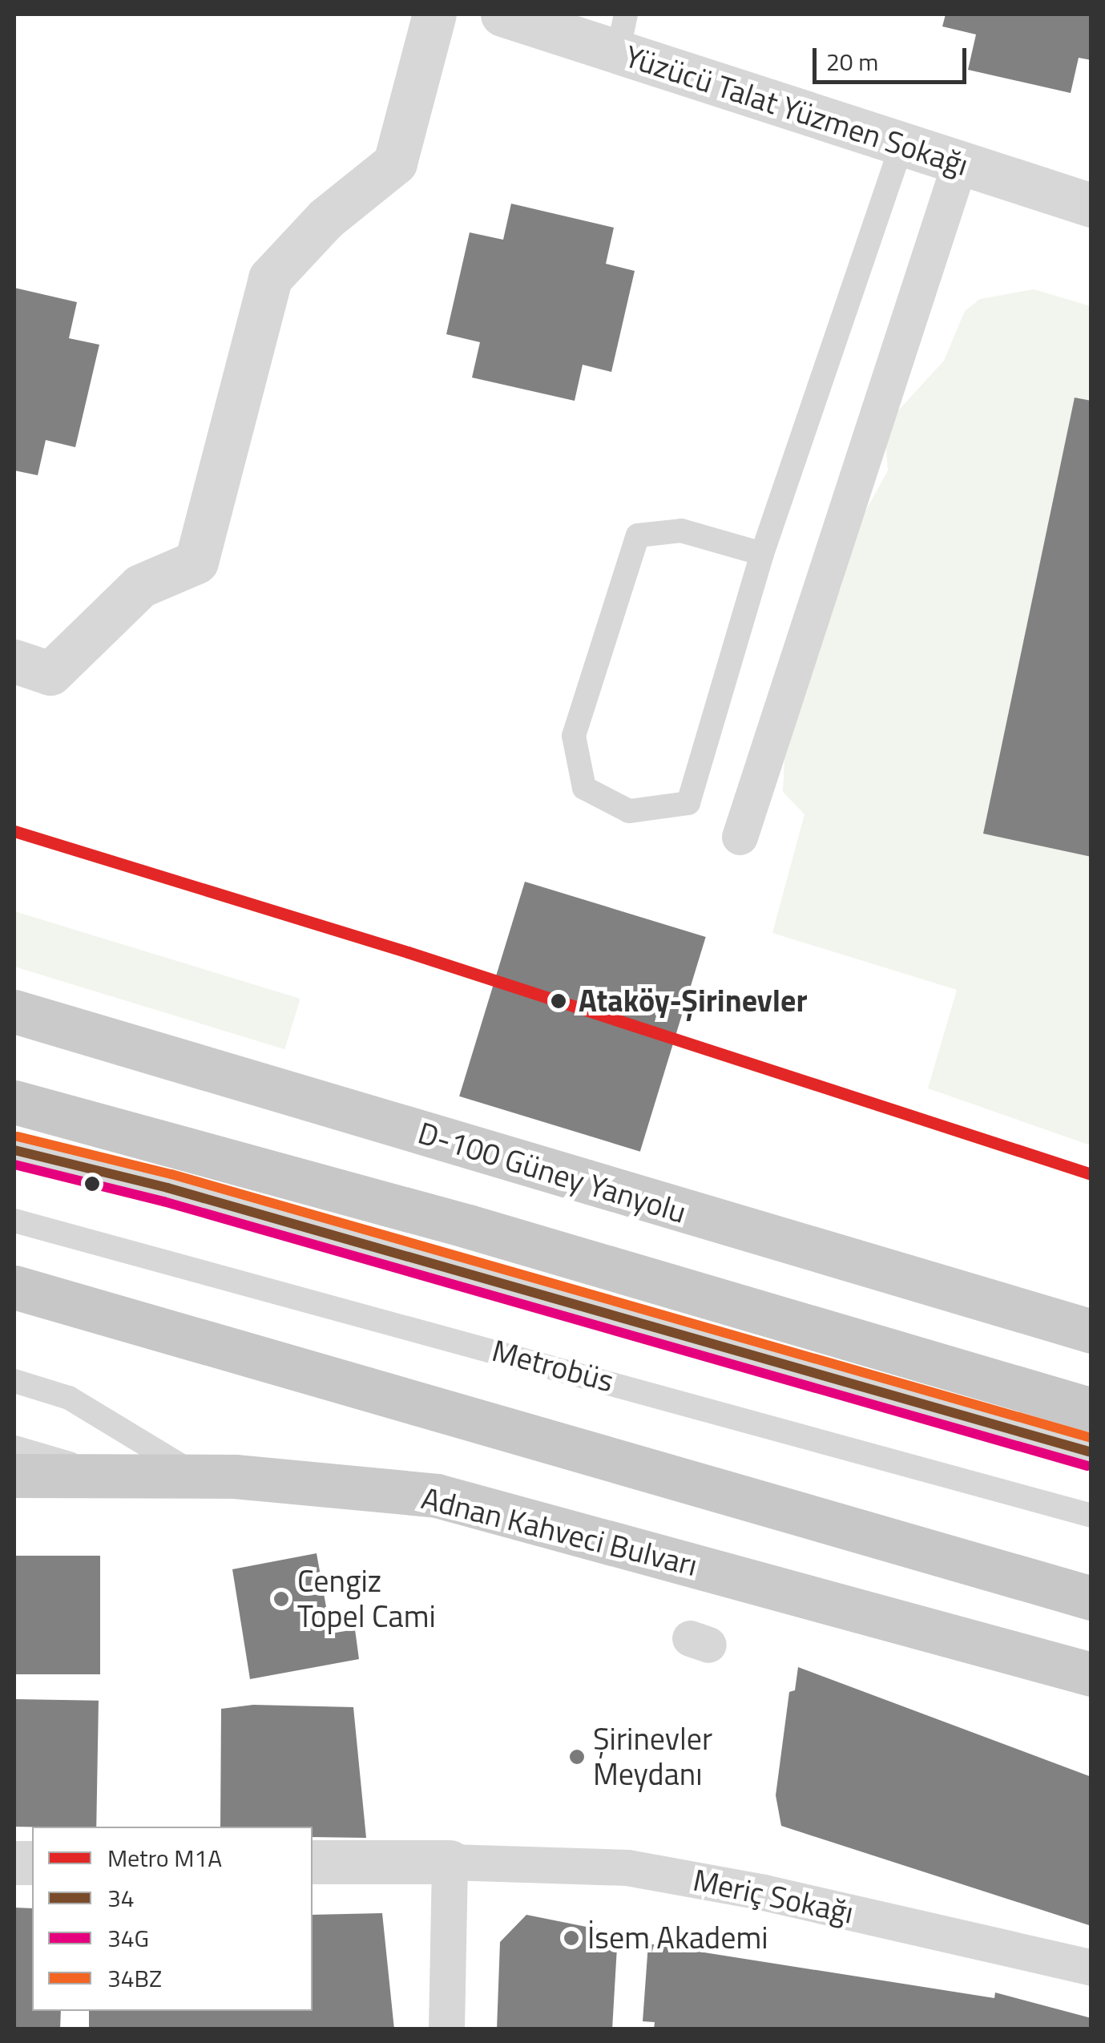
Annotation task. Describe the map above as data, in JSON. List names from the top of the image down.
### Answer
{
  "streets": {
    "main road": ["D-100 Güney Yanyolu", "Adnan Kahveci Bulvarı"],
    "street": ["Yüzücü Talat Yüzmen Sokağı", "Meriç Sokağı"],
    "lane": ["Metrobüs"]
  },
  "places": [
    "Ataköy-Şirinevler",
    "Cengiz Topel Cami",
    "Şirinevler Meydanı",
    "İsem Akademi"
  ],
  "lines": [
    "metro line M1A",
    "transit line 34BZ",
    "transit line 34",
    "transit line 34G"
  ],
  "legend": [
    "Metro M1A",
    "34",
    "34G",
    "34BZ"
  ],
  "scale_bar": "20 m"
}
